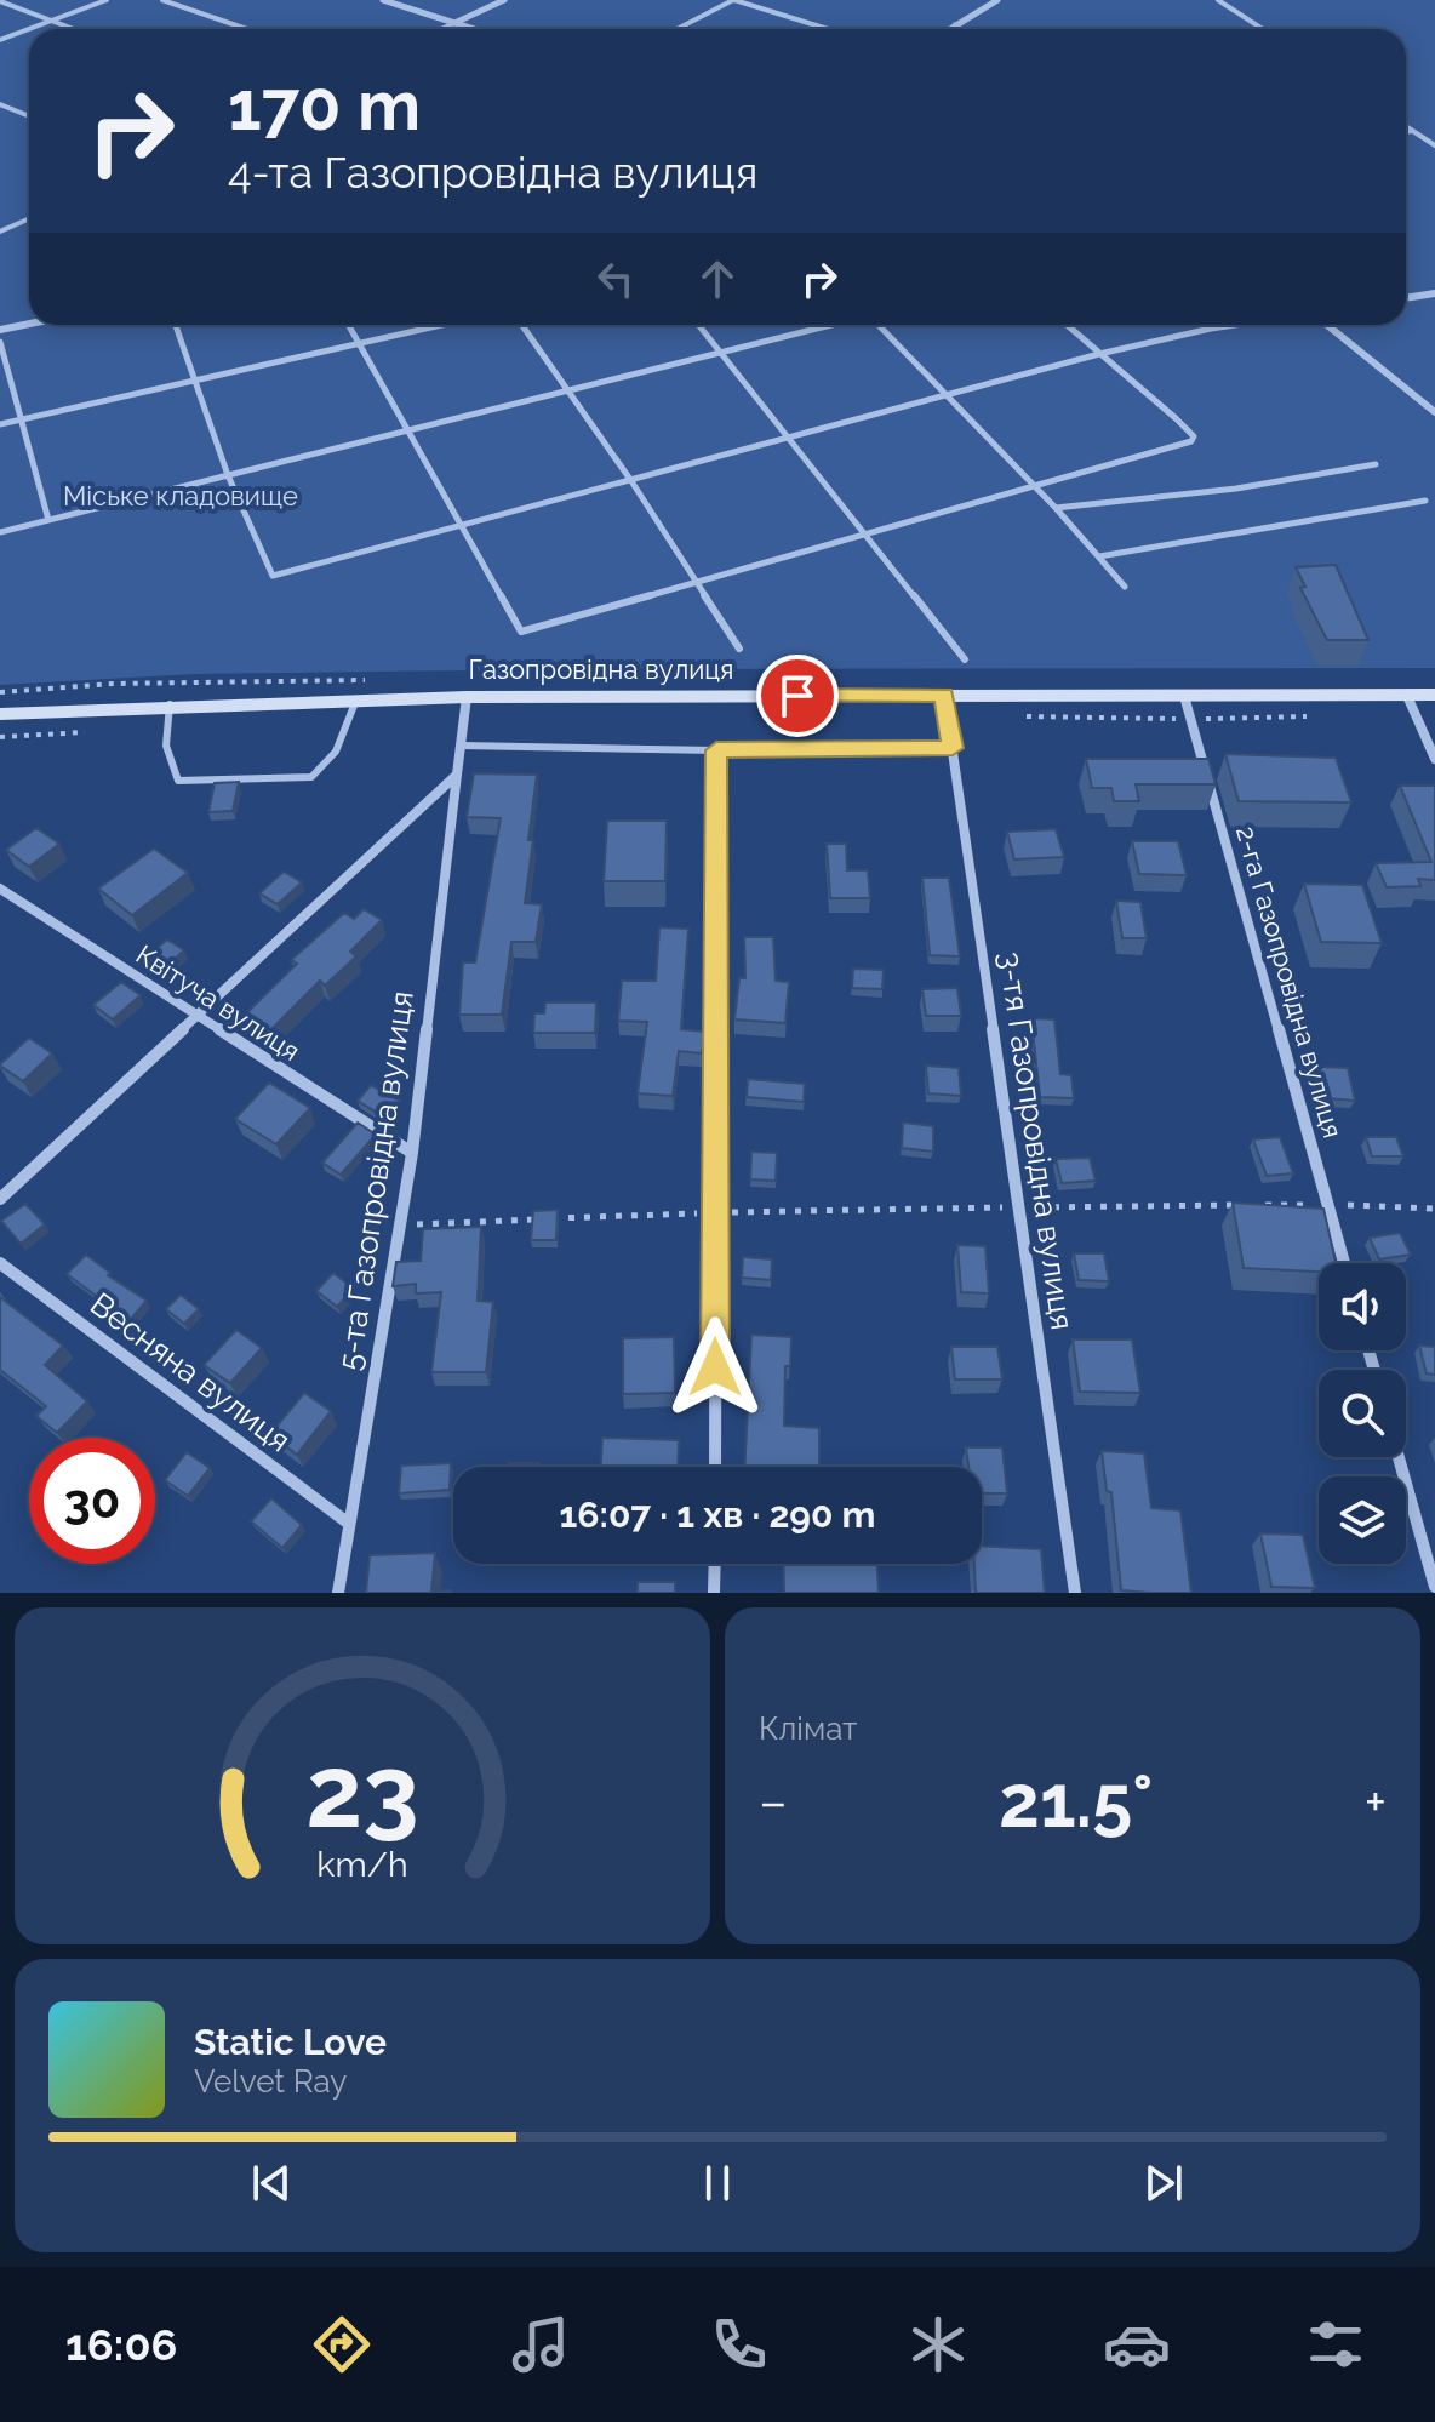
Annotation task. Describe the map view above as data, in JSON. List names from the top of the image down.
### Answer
{
  "streets": {
    "main road": ["Газопровідна вулиця"],
    "street": [
      "2-га Газопровідна вулиця",
      "Квітуча вулиця",
      "3-тя Газопровідна вулиця",
      "5-та Газопровідна вулиця",
      "Весняна вулиця"
    ]
  },
  "crossings": [
    ["Газопровідна вулиця", "2-га Газопровідна вулиця"],
    ["Газопровідна вулиця", "3-тя Газопровідна вулиця"],
    ["Газопровідна вулиця", "5-та Газопровідна вулиця"],
    ["Квітуча вулиця", "5-та Газопровідна вулиця"],
    ["5-та Газопровідна вулиця", "Весняна вулиця"]
  ],
  "parks": ["Міське кладовище"],
  "page": {
    "turn": ["170 m", "4-та Газопровідна вулиця"],
    "limit": "30",
    "trip": "16:07 · 1 хв · 290 m",
    "tile": "Клімат",
    "heat": ["−", "21.5°", "+"],
    "song": ["Static Love", "Velvet Ray"],
    "tabs": "16:06",
    "gauge": ["23", "km/h"]
  }
}
